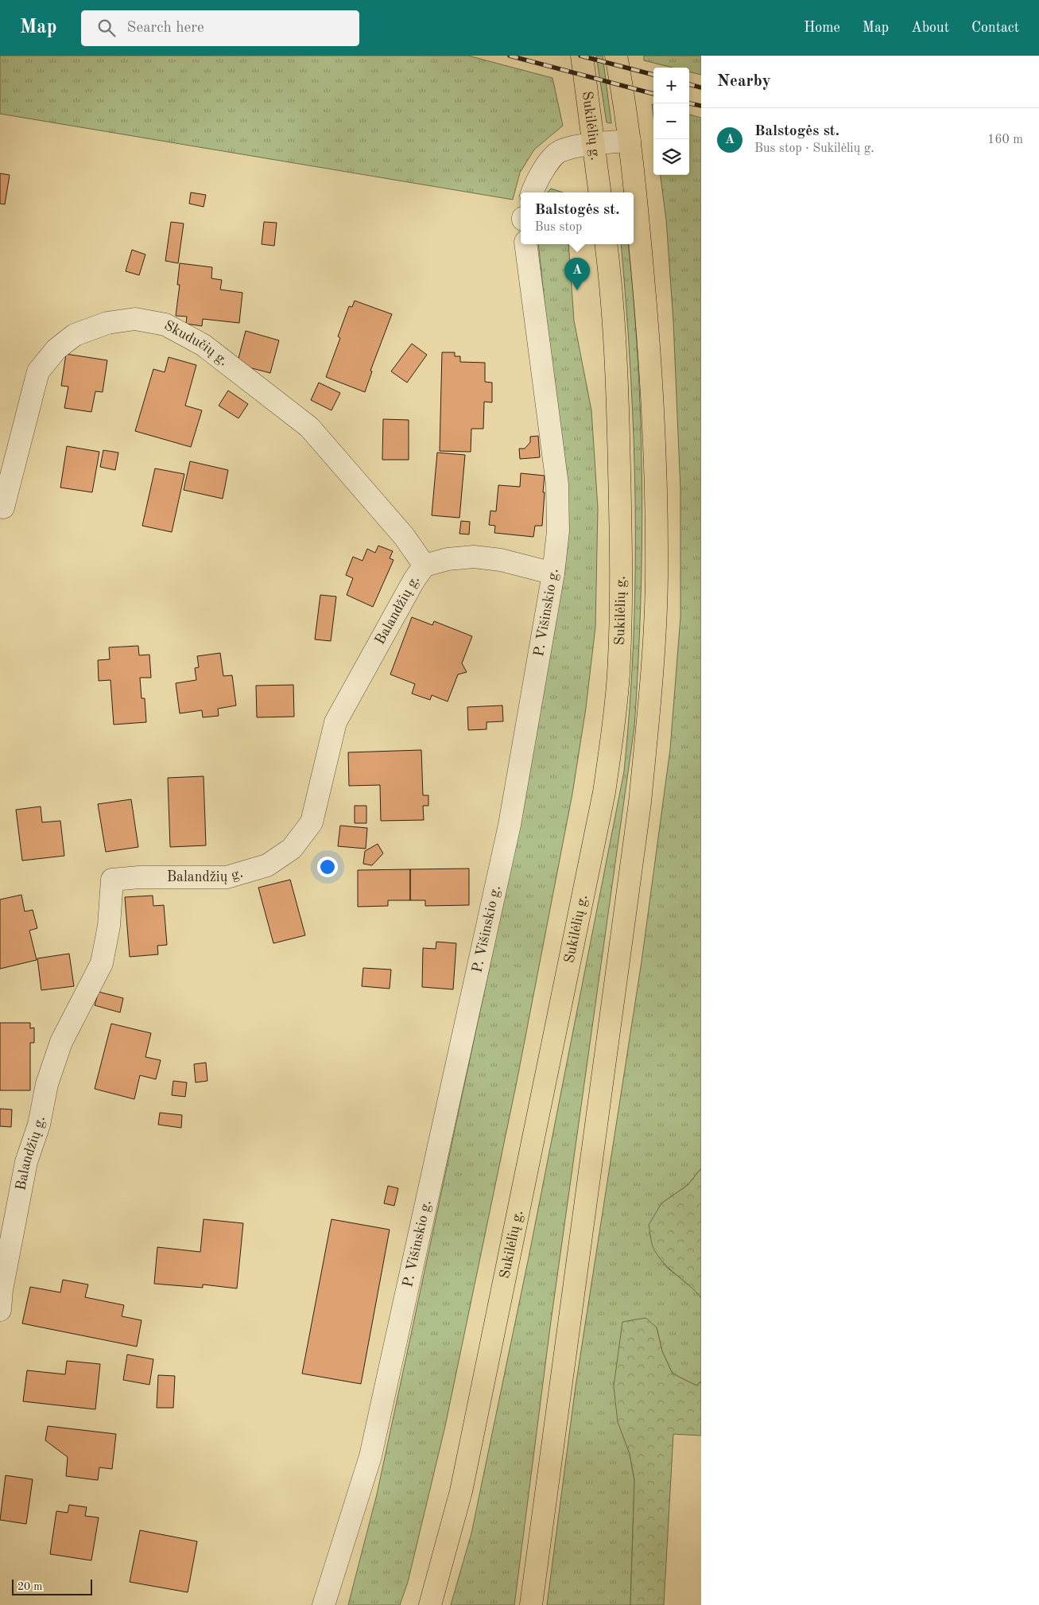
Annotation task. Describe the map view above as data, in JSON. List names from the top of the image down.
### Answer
{
  "streets": {
    "main road": ["Sukilėlių g."],
    "street": ["Skudučių g.", "Balandžių g.", "P. Višinskio g."]
  },
  "crossings": [
    ["Skudučių g.", "Balandžių g."],
    ["Balandžių g.", "P. Višinskio g."]
  ],
  "scale_bar": "20 m",
  "page": {
    "header": "Map",
    "search": "Search here",
    "nav": [
      "Home",
      "Map",
      "About",
      "Contact"
    ],
    "heading": "Nearby",
    "map_buttons": ["+", "−"],
    "list": [
      {
        "mark": "A",
        "name": "Balstogės st.",
        "note": "Bus stop · Sukilėlių g.",
        "value": "160 m"
      }
    ],
    "popup": ["Balstogės st.", "Bus stop"],
    "pins": "A",
    "scale": "20 m"
  }
}
